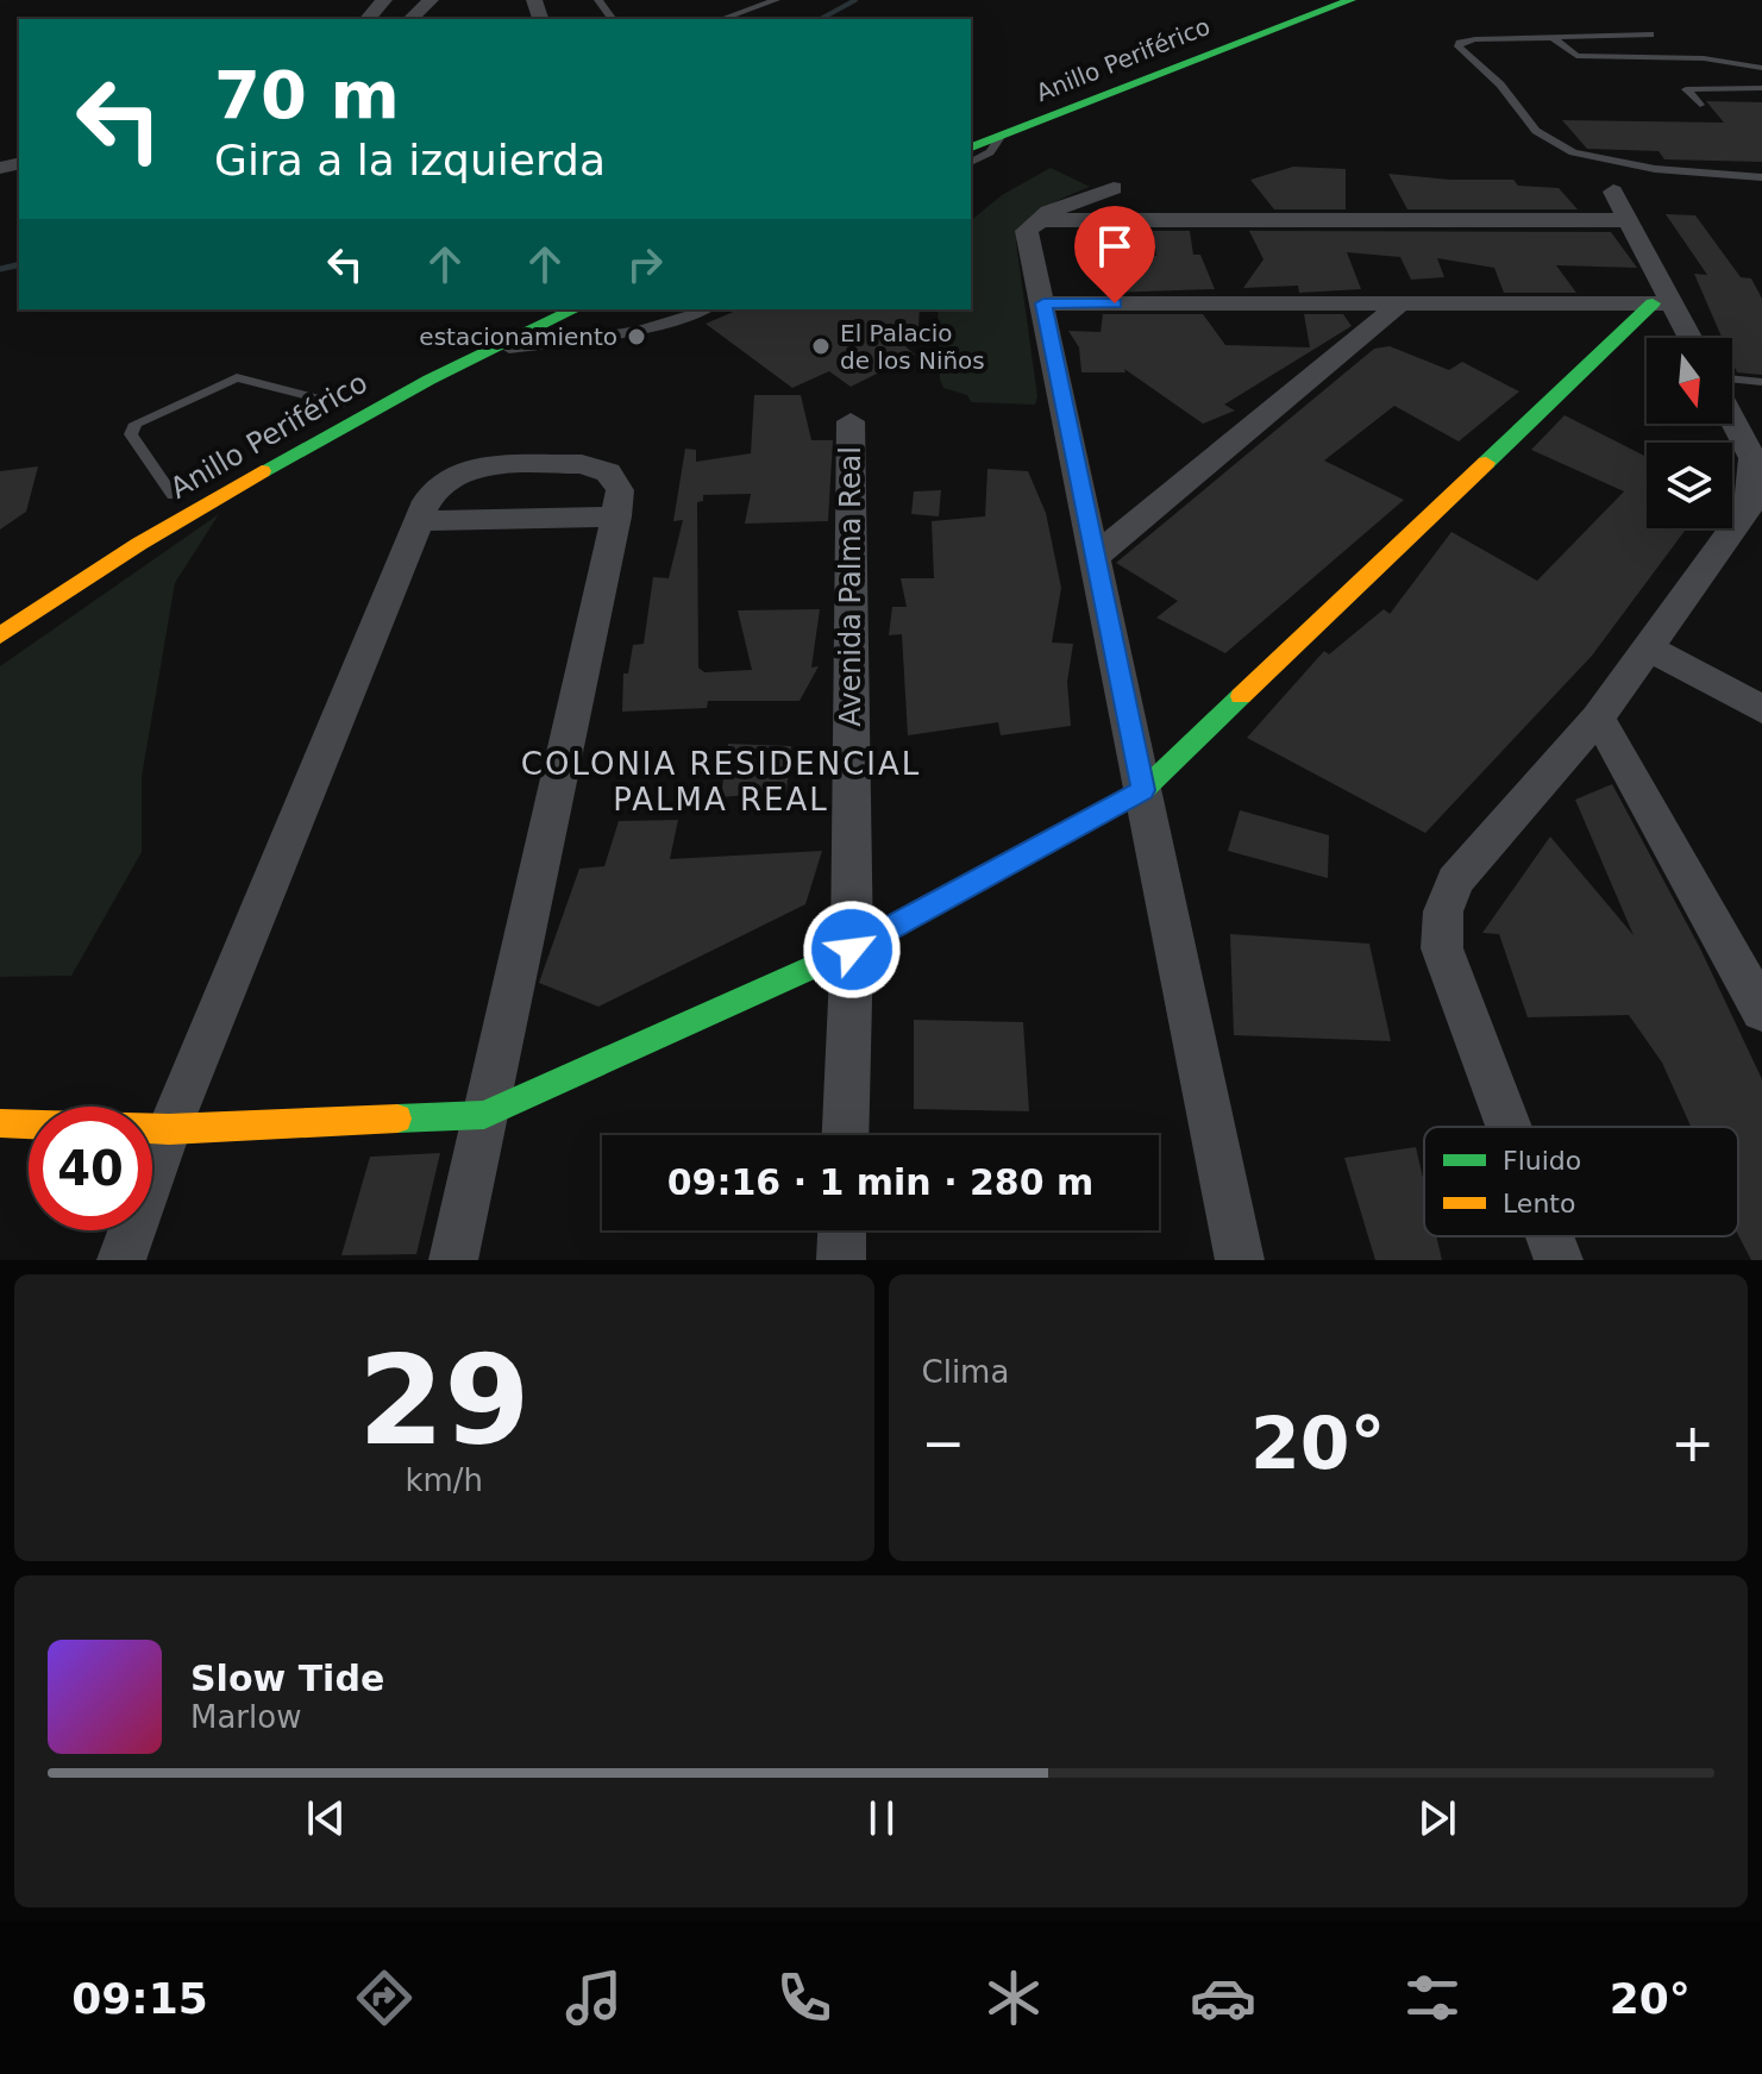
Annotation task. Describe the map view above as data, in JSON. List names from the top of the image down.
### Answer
{
  "streets": {
    "main road": ["Anillo Periférico"],
    "street": ["Avenida Palma Real"]
  },
  "districts": ["COLONIA RESIDENCIAL PALMA REAL"],
  "places": ["estacionamiento", "El Palacio de los Niños"],
  "legend": ["Fluido", "Lento"],
  "north": "bottom",
  "page": {
    "turn": ["70 m", "Gira a la izquierda"],
    "limit": "40",
    "trip": "09:16 · 1 min · 280 m",
    "tile": [
      ["29", "km/h"],
      "Clima"
    ],
    "heat": ["−", "20°", "+"],
    "song": ["Slow Tide", "Marlow"],
    "tabs": ["09:15", "20°"]
  }
}
